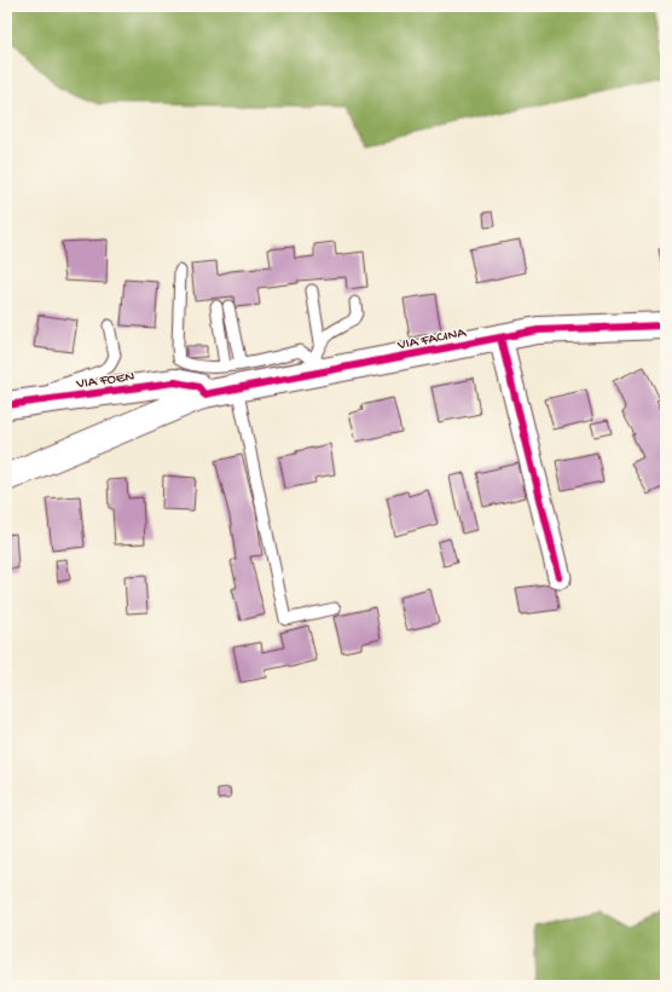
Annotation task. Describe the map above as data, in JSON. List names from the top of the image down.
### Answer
{
  "streets": {
    "main road": ["VIA FACINA", "VIA FOEN"]
  },
  "crossings": [
    ["VIA FACINA", "VIA FOEN"]
  ]
}
